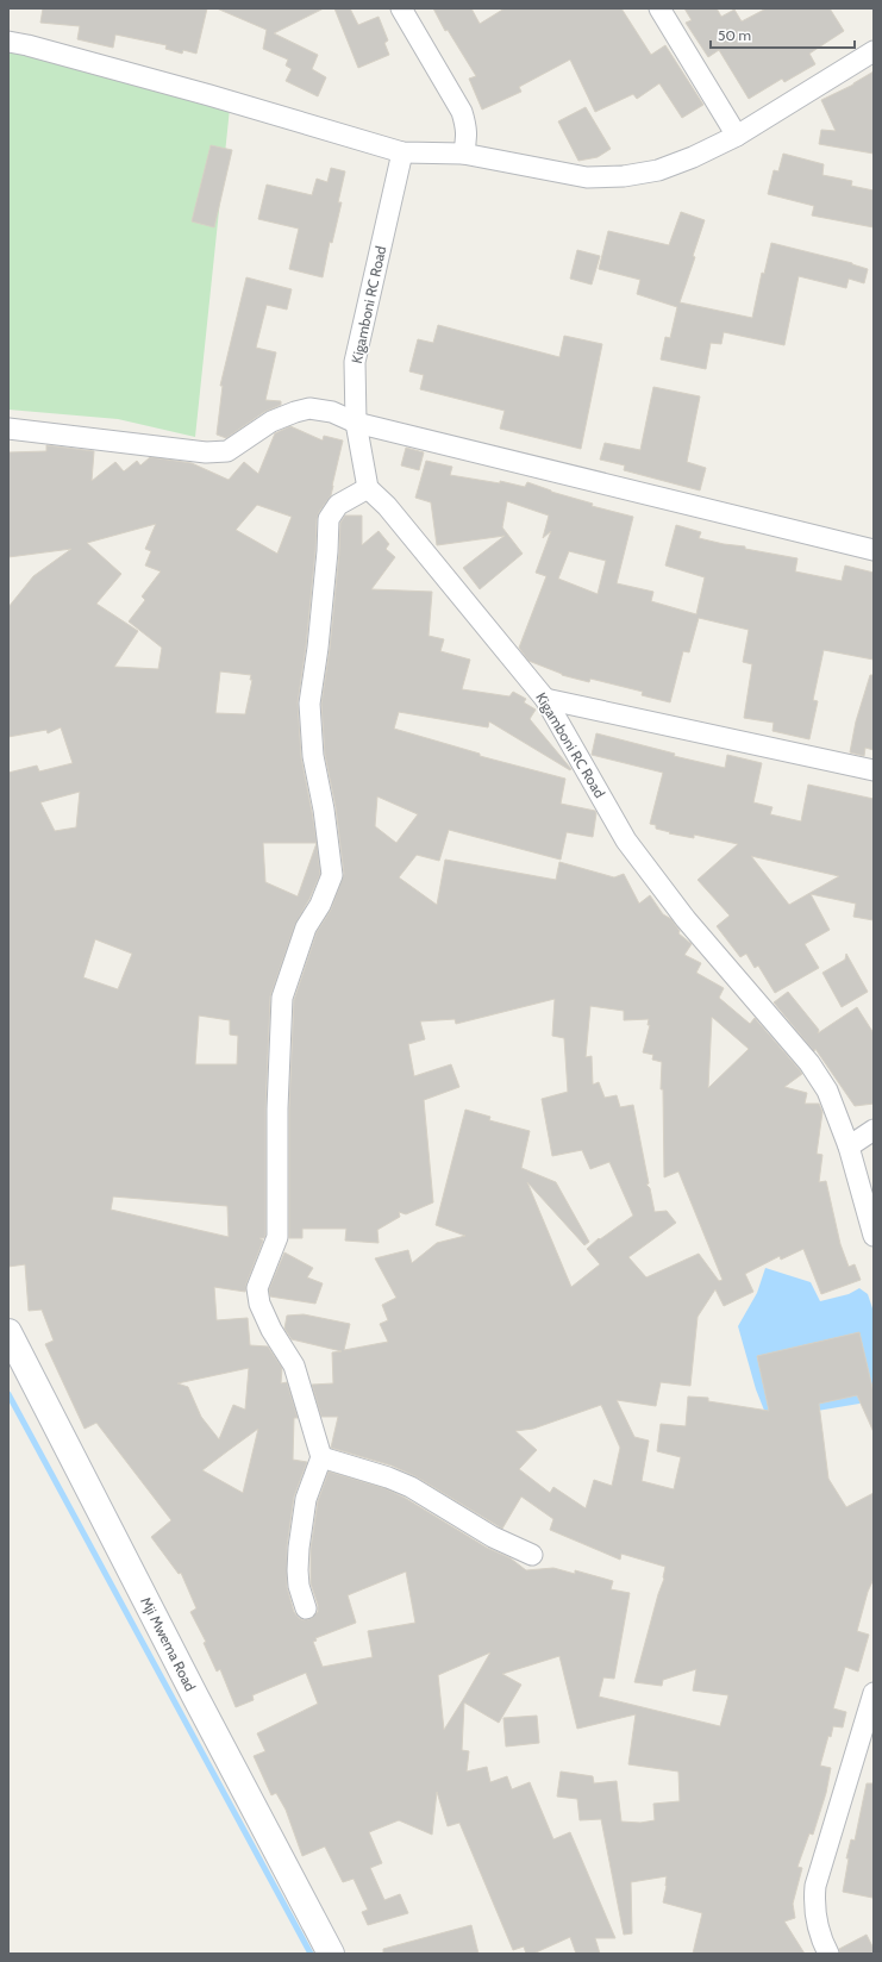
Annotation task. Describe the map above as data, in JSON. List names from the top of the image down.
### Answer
{
  "streets": {
    "main road": ["Mji Mwema Road"],
    "street": ["Kigamboni RC Road"]
  },
  "scale_bar": "50 m"
}
